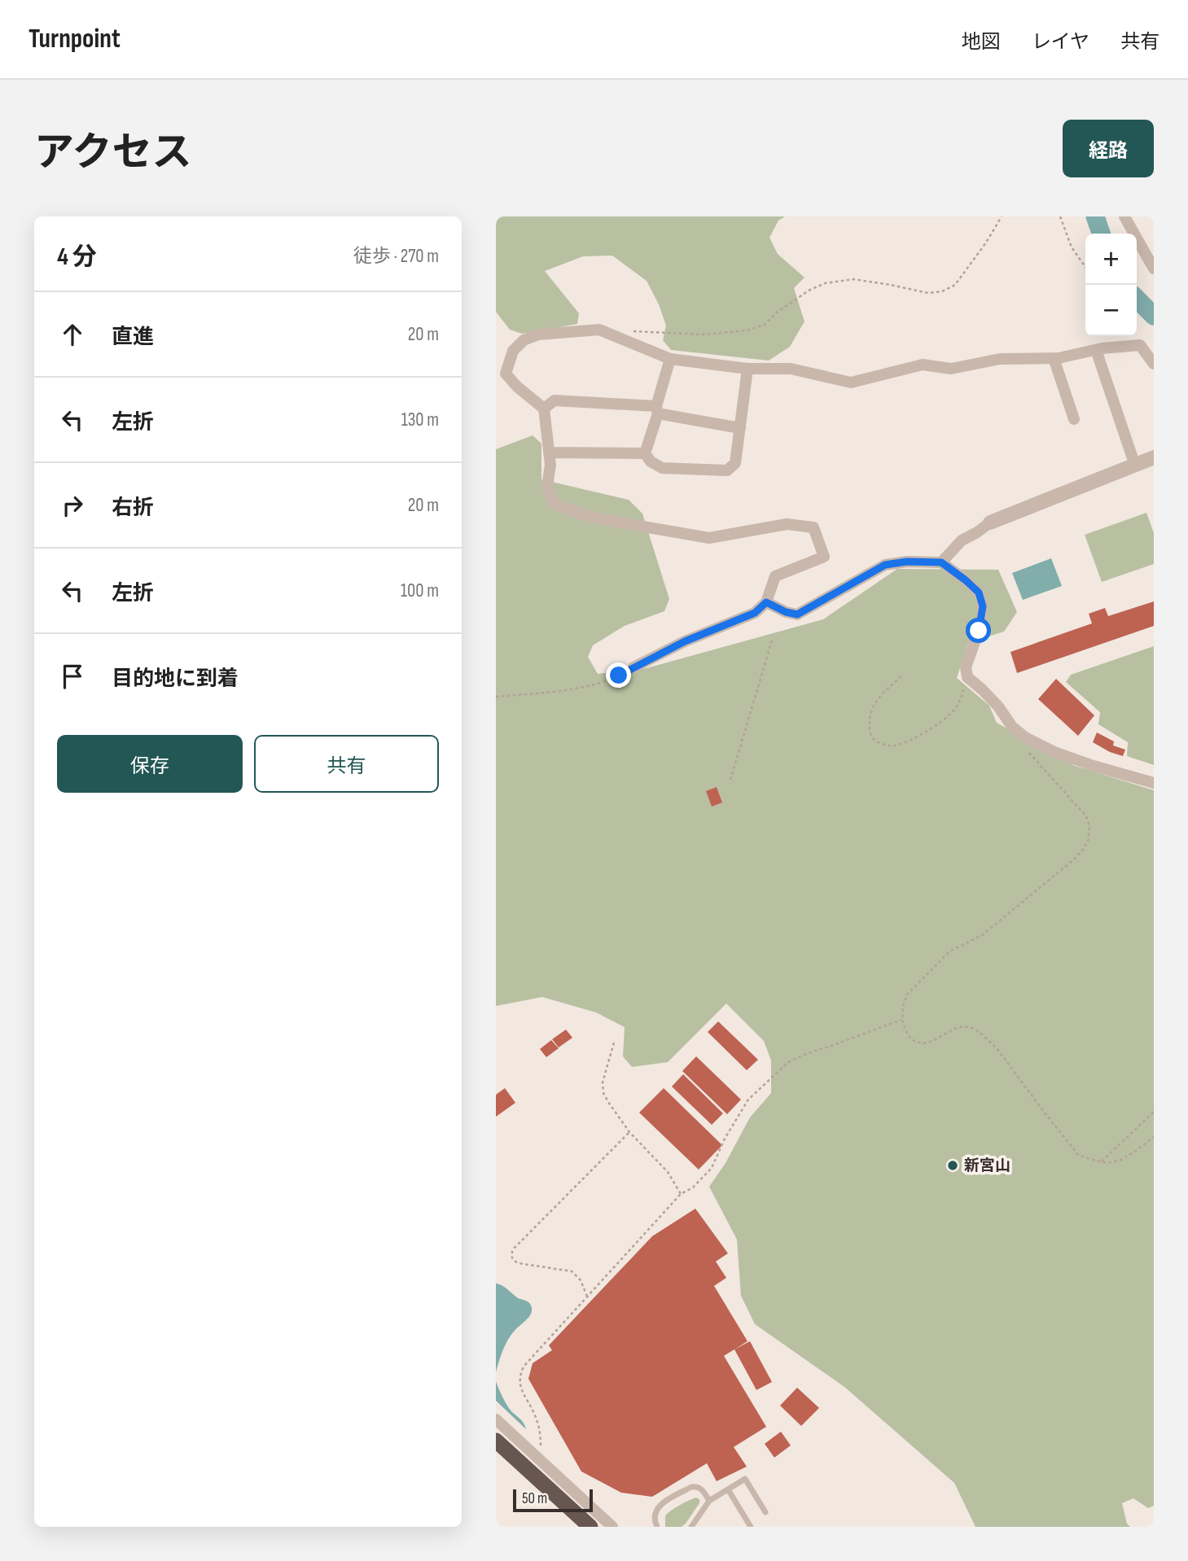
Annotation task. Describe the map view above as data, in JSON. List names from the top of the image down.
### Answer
{
  "places": ["新宮山"],
  "scale_bar": "50 m",
  "page": {
    "header": "Turnpoint",
    "nav": ["地図", "レイヤ", "共有"],
    "title": "アクセス",
    "buttons": [
      "経路",
      ["保存", "共有"]
    ],
    "heading": ["4 分", "徒歩 · 270 m"],
    "map_buttons": ["+", "−"],
    "list": [
      ["直進", "20 m"],
      ["左折", "130 m"],
      ["右折", "20 m"],
      ["左折", "100 m"],
      "目的地に到着"
    ],
    "scale": "50 m"
  }
}
